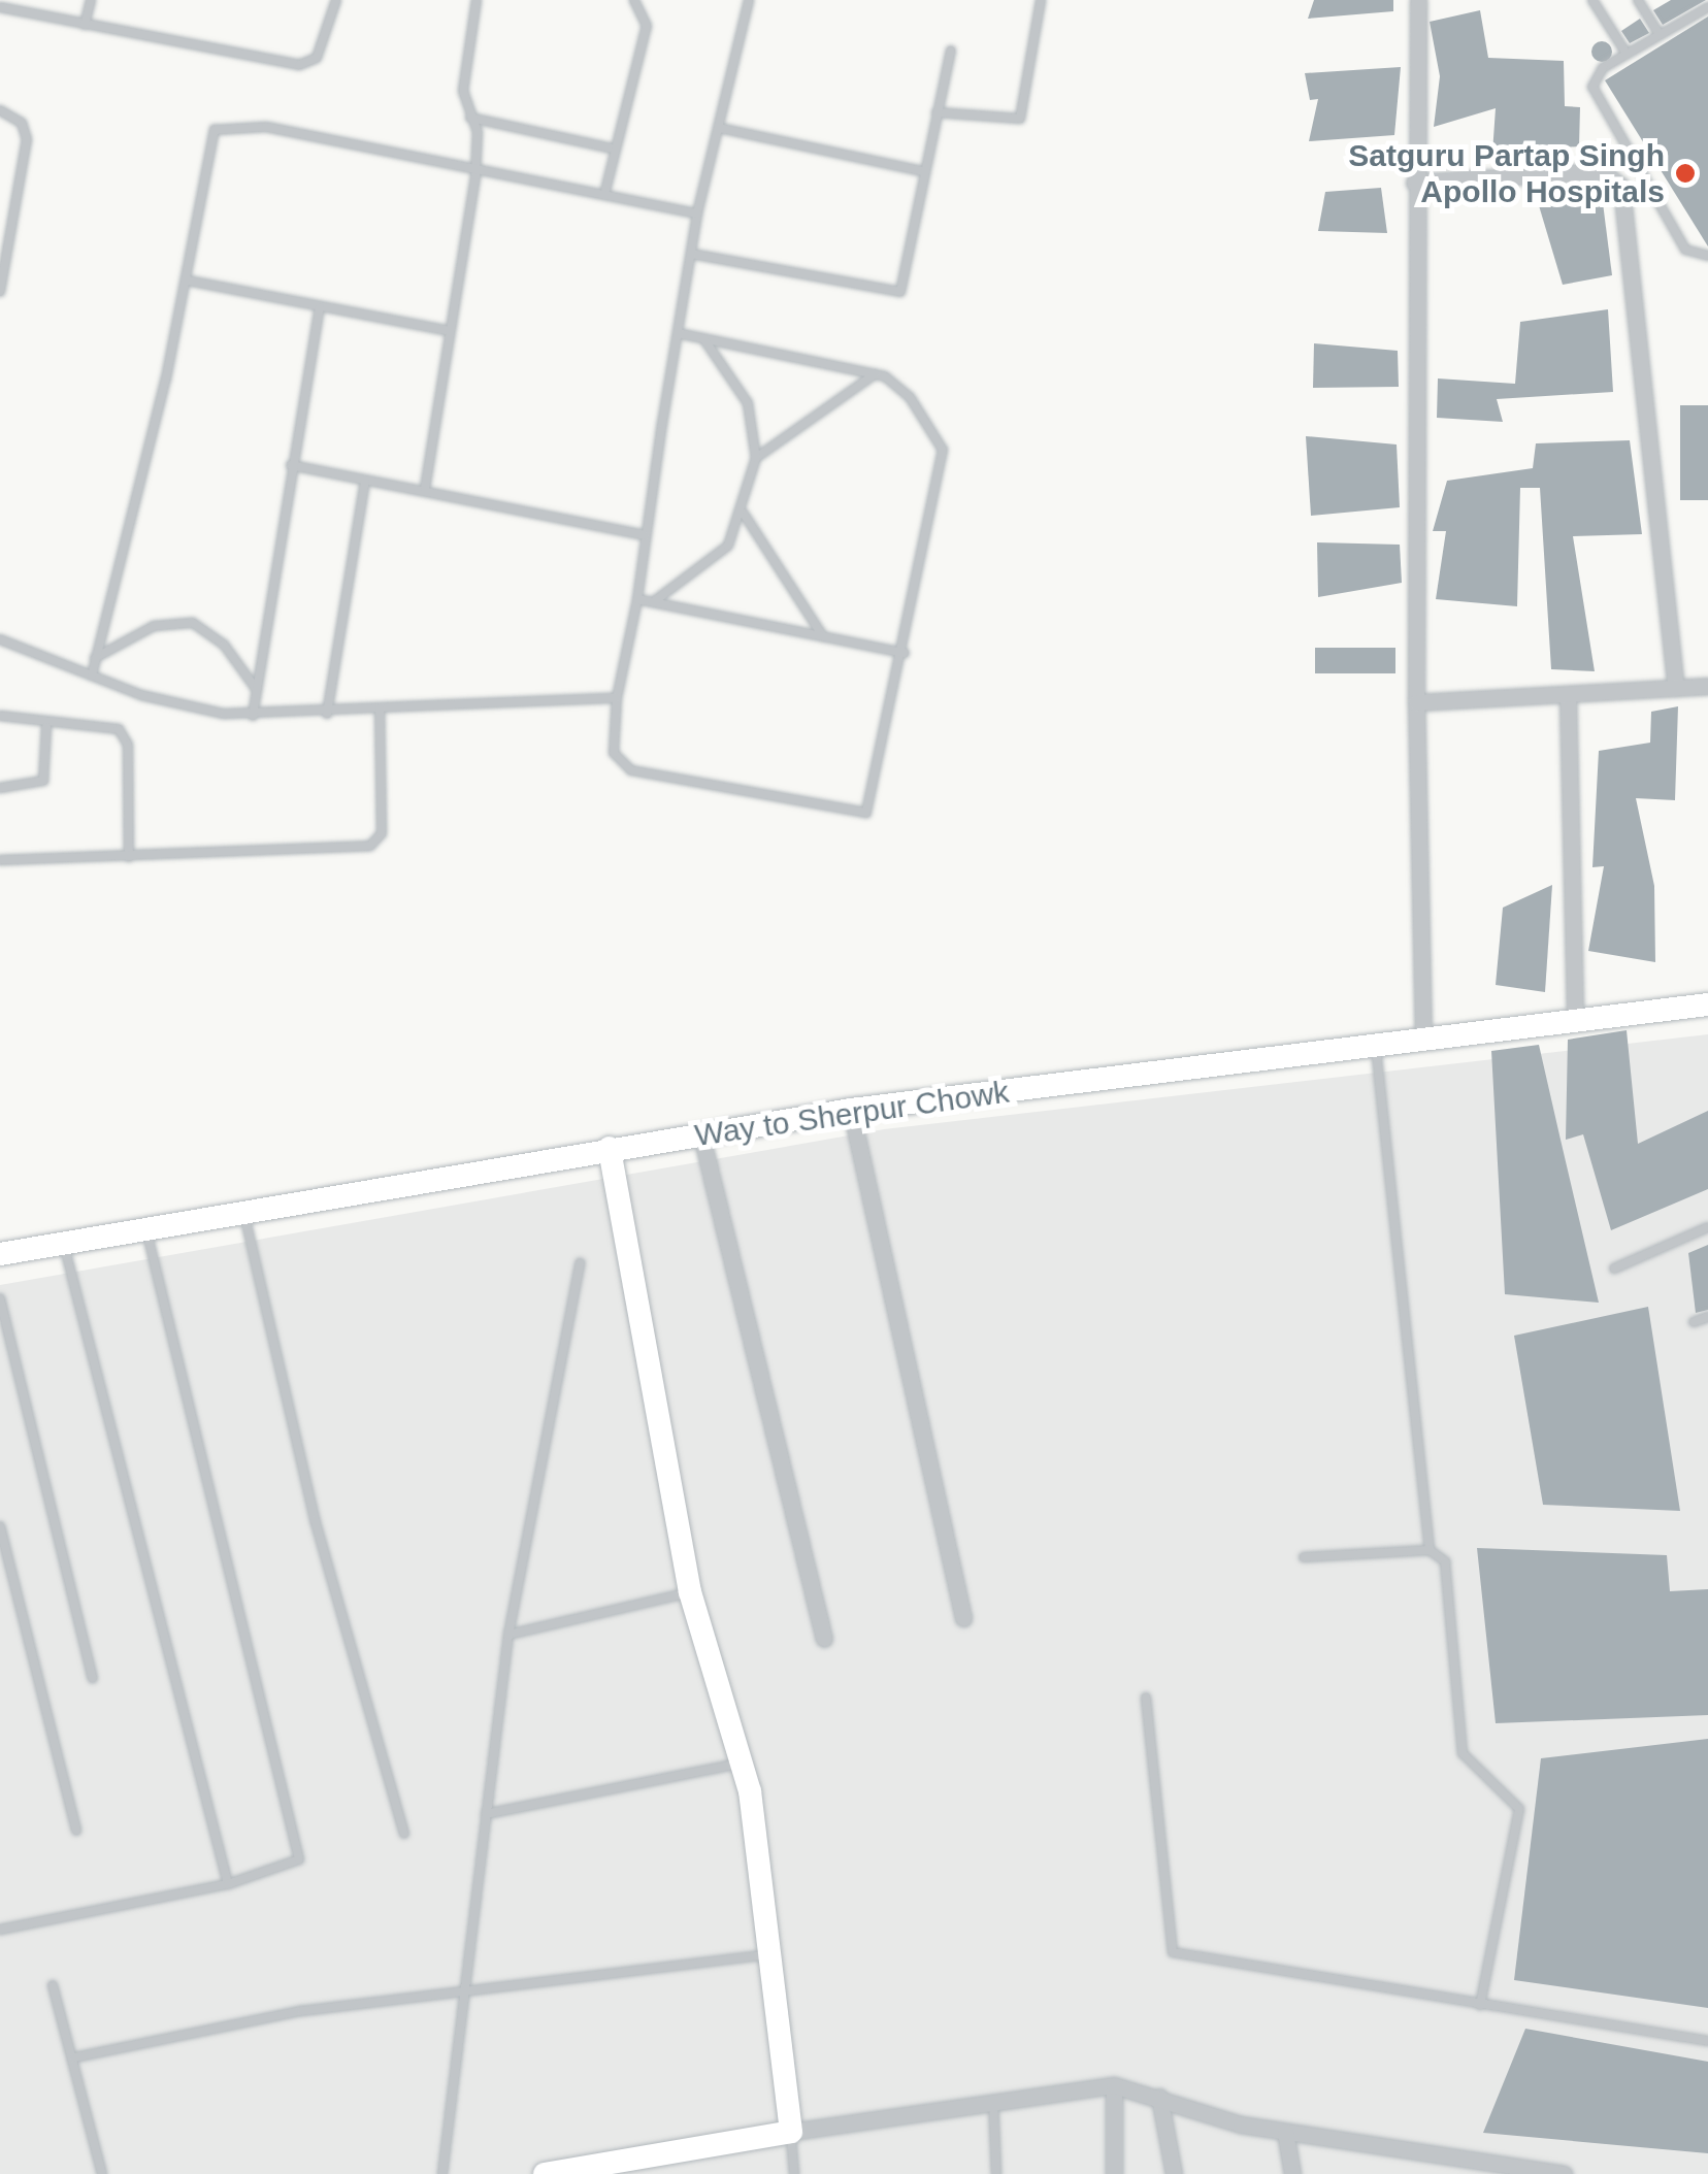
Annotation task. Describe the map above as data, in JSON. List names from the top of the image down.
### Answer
{
  "streets": {
    "street": ["Way to Sherpur Chowk"]
  },
  "places": ["Satguru Partap Singh Apollo Hospitals"]
}
